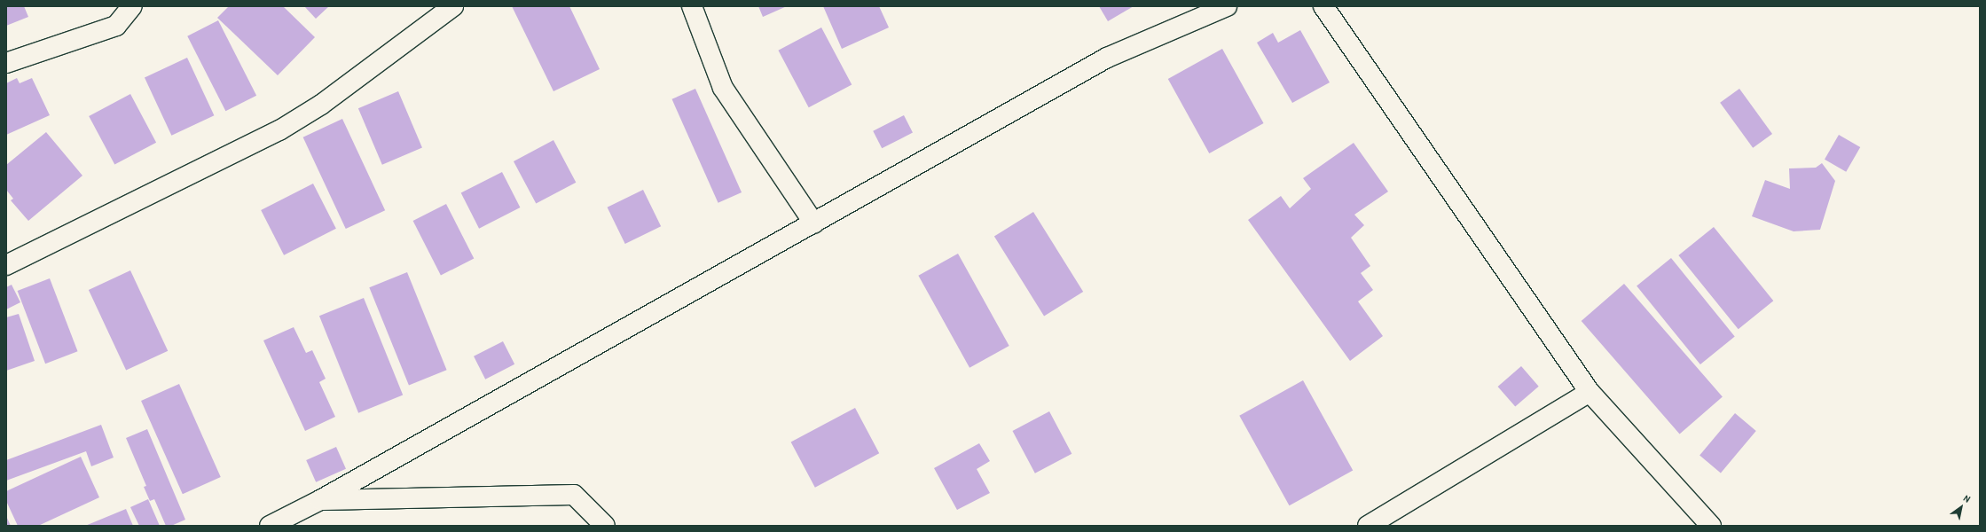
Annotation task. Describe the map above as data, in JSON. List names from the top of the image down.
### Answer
{
  "north": "top right"
}
